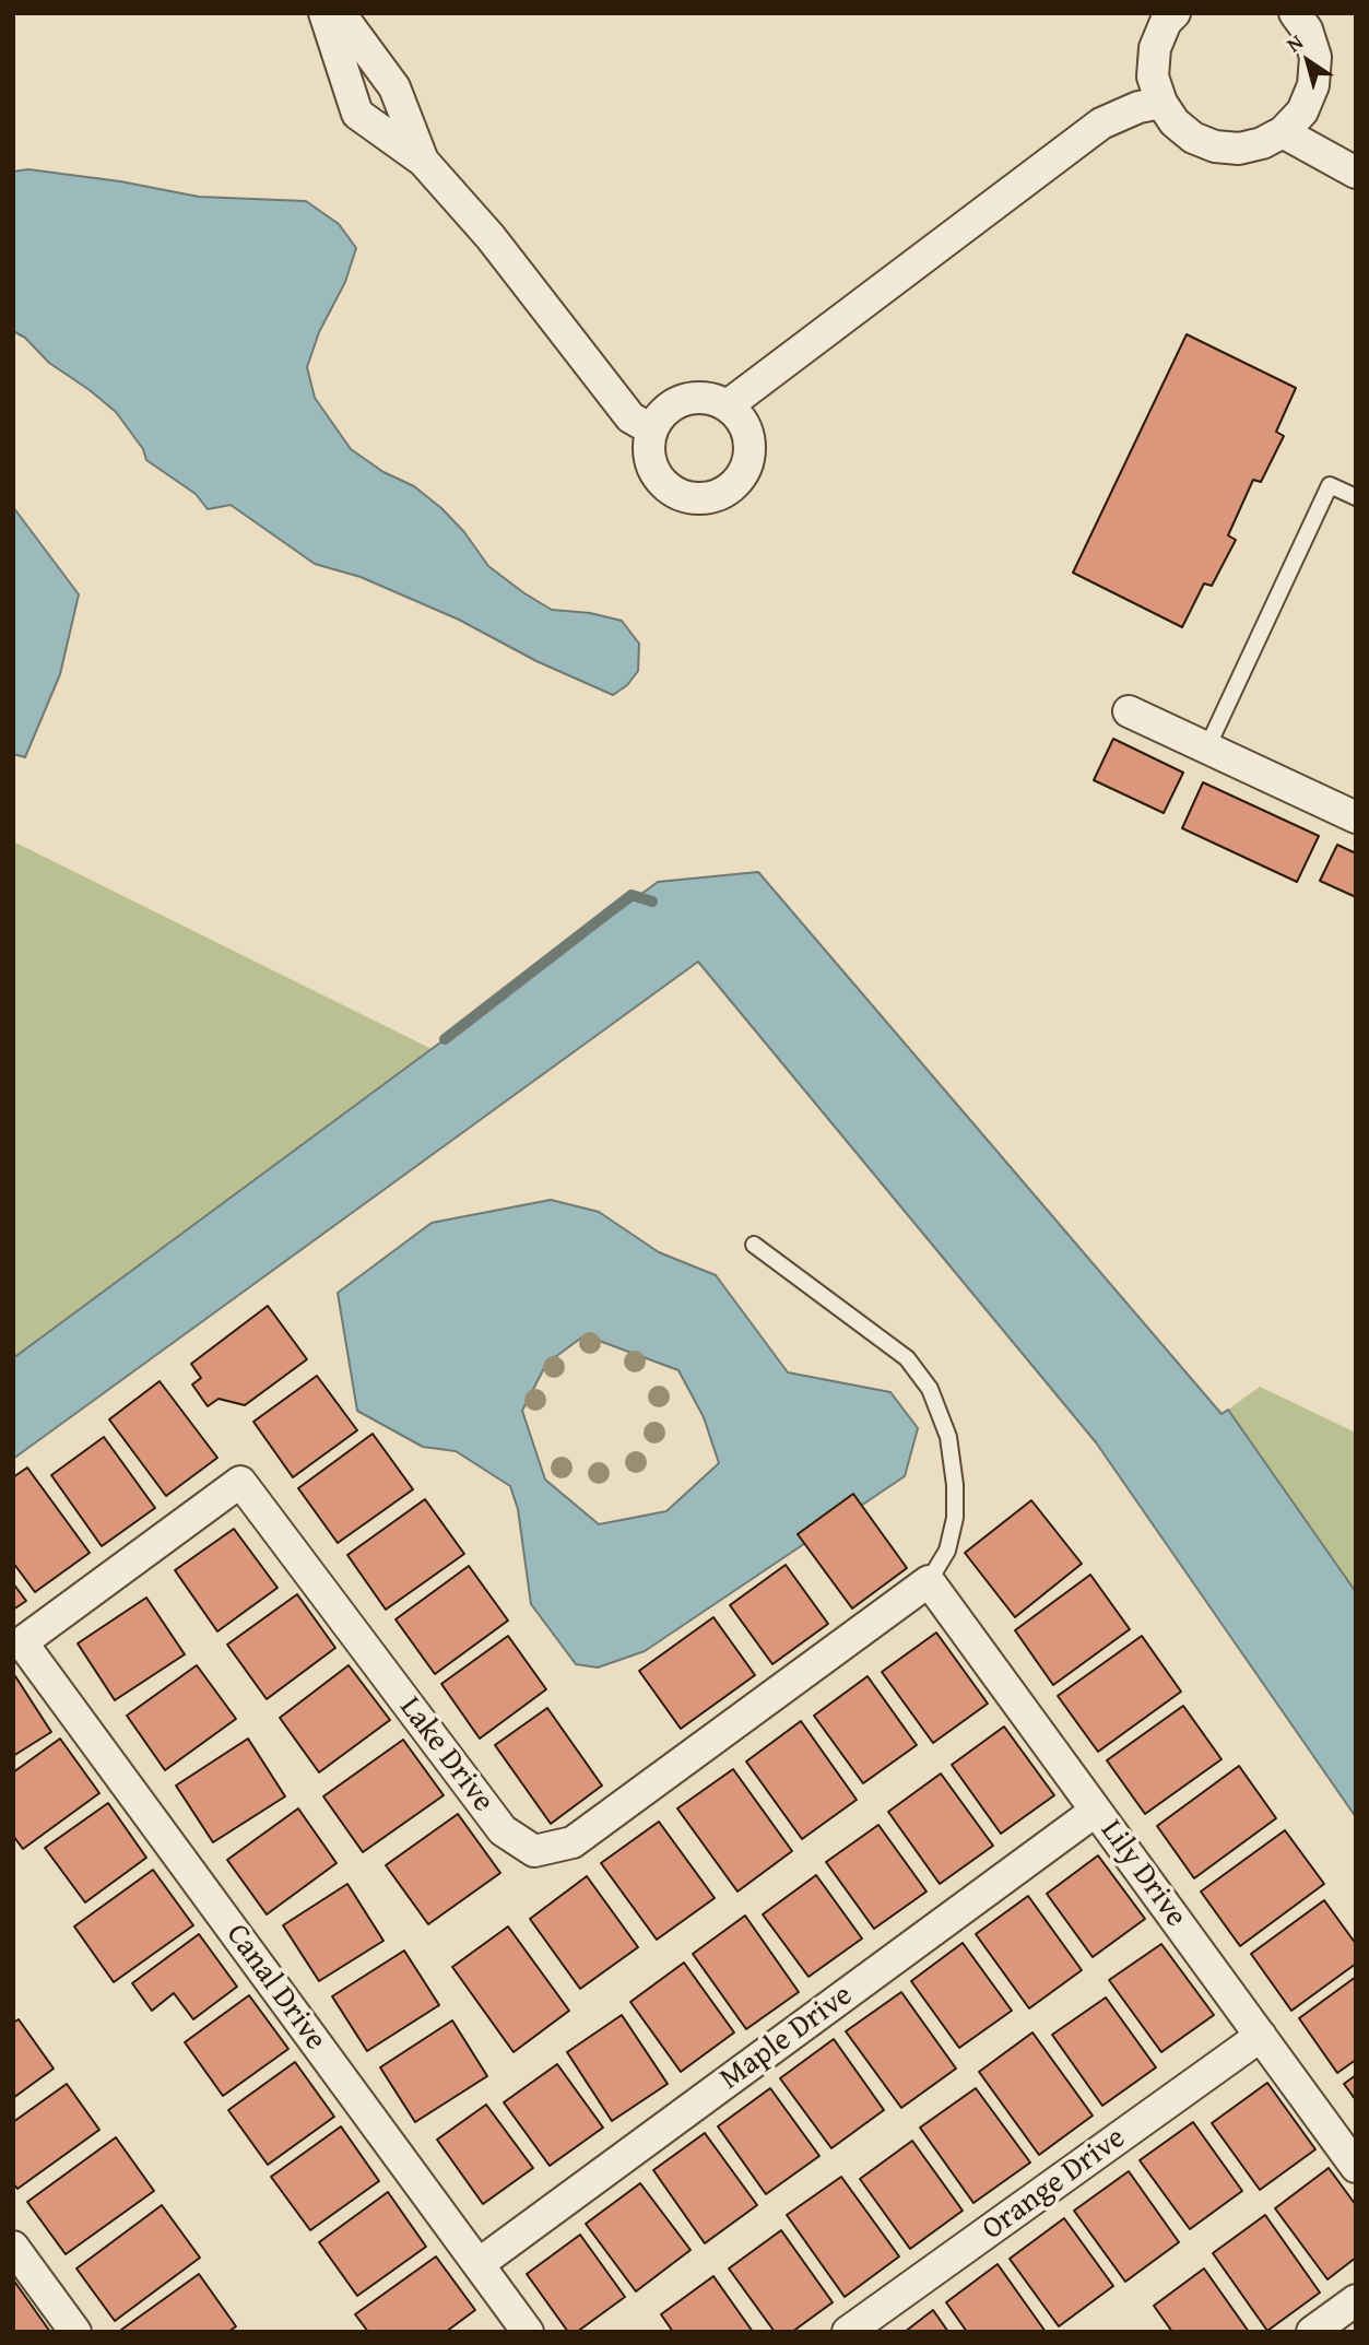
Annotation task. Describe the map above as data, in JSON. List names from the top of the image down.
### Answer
{
  "streets": {
    "street": [
      "Lake Drive",
      "Lily Drive",
      "Canal Drive",
      "Maple Drive",
      "Orange Drive"
    ]
  },
  "crossings": [
    ["Lake Drive", "Lily Drive"],
    ["Lake Drive", "Canal Drive"],
    ["Lily Drive", "Maple Drive"],
    ["Lily Drive", "Orange Drive"],
    ["Canal Drive", "Maple Drive"]
  ],
  "north": "top left"
}
